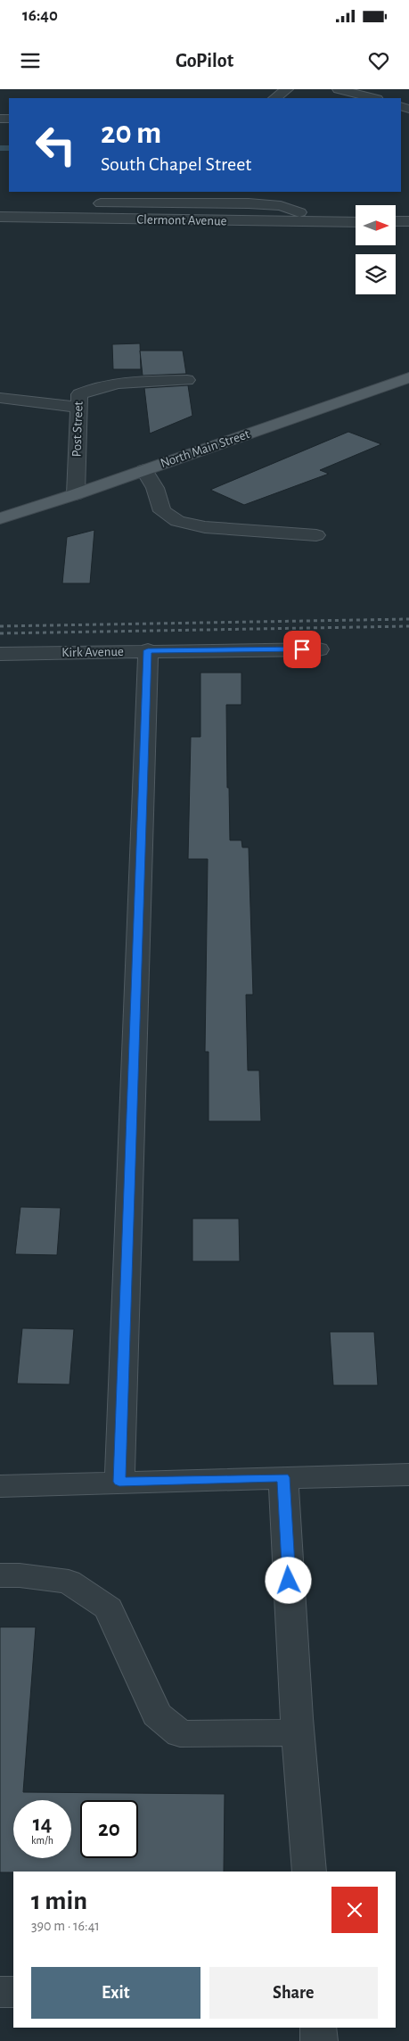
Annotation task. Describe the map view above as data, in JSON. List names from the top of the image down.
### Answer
{
  "streets": {
    "main road": ["North Main Street"],
    "street": ["Clermont Avenue", "Post Street", "Kirk Avenue"]
  },
  "crossings": [
    ["Post Street", "North Main Street"]
  ],
  "north": "right",
  "page": {
    "status": "16:40",
    "header": "GoPilot",
    "turn": ["20 m", "South Chapel Street"],
    "speed": "14 km/h",
    "limit": "20",
    "heading": ["1 min", "390 m · 16:41"],
    "buttons": ["Exit", "Share"]
  }
}
